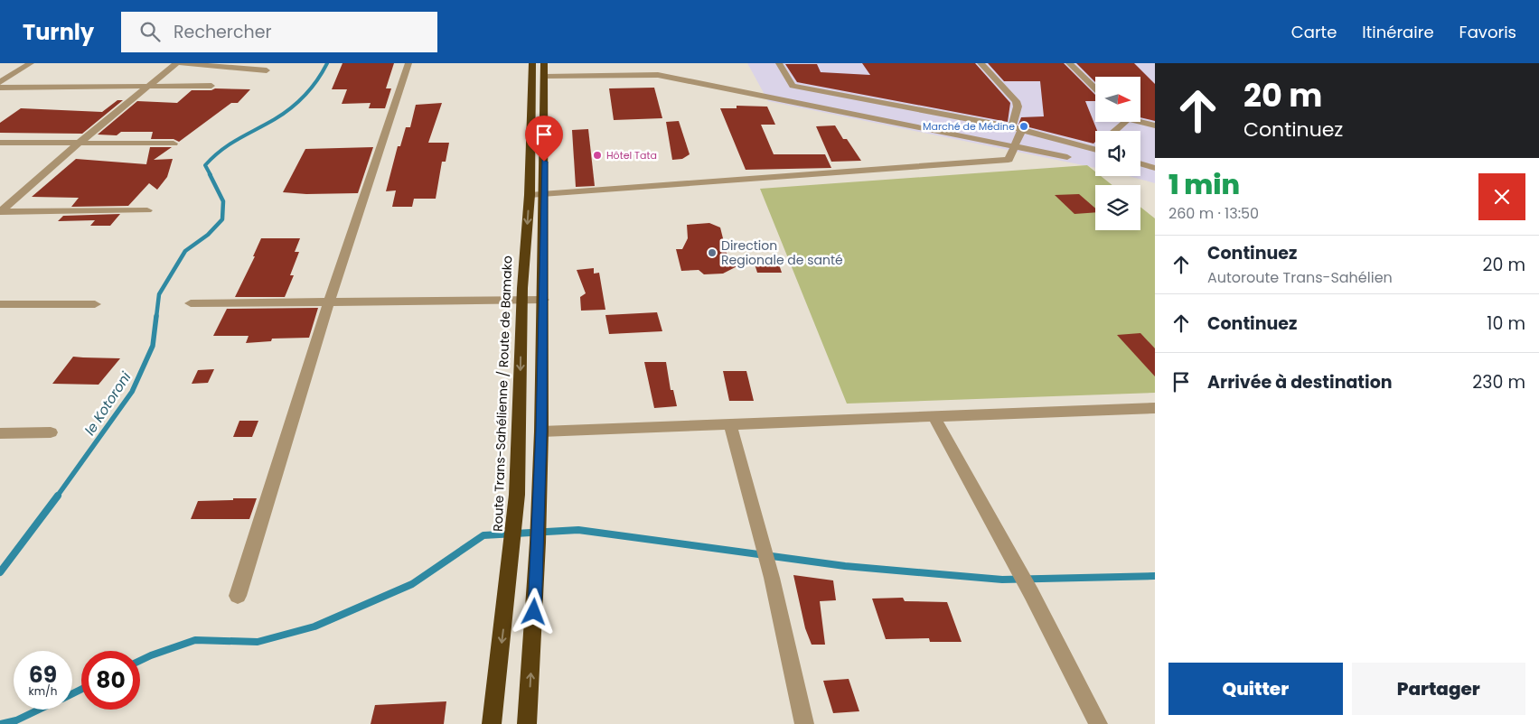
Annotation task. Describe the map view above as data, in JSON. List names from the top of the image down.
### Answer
{
  "streets": {
    "highway": ["Route Trans-Sahélienne / Route de Bamako"]
  },
  "water": ["le Kotoroni"],
  "places": ["Marché de Médine", "Hôtel Tata", "Direction Regionale de santé"],
  "north": "right",
  "page": {
    "header": "Turnly",
    "search": "Rechercher",
    "nav": ["Carte", "Itinéraire", "Favoris"],
    "turn": ["20 m", "Continuez"],
    "heading": ["1 min", "260 m · 13:50"],
    "list": [
      {
        "name": "Continuez",
        "note": "Autoroute Trans-Sahélien",
        "value": "20 m"
      },
      {
        "name": "Continuez",
        "value": "10 m"
      },
      {
        "name": "Arrivée à destination",
        "value": "230 m"
      }
    ],
    "speed": "69 km/h",
    "limit": "80",
    "buttons": ["Quitter", "Partager"]
  }
}
